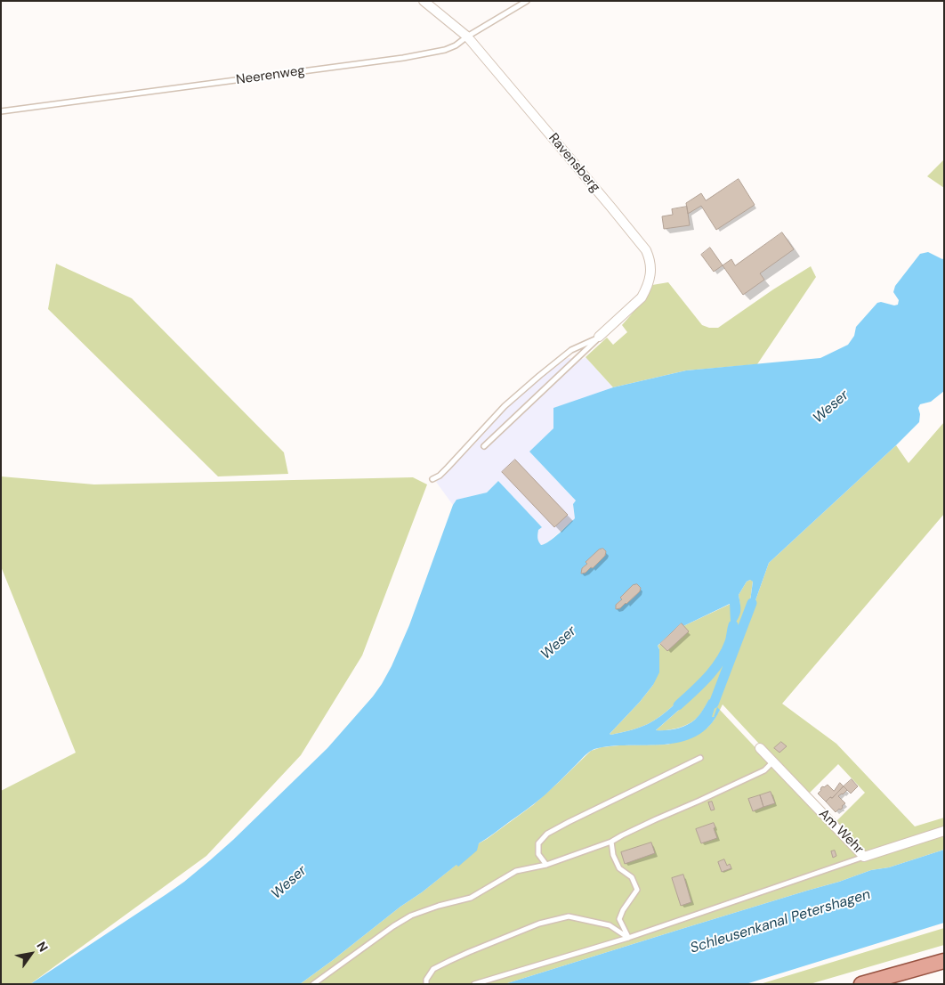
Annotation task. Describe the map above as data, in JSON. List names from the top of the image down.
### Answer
{
  "streets": {
    "street": ["Ravensberg", "Am Wehr"],
    "lane": ["Neerenweg"]
  },
  "crossings": [
    ["Neerenweg", "Ravensberg"]
  ],
  "water": ["Weser", "Schleusenkanal Petershagen"],
  "north": "top right"
}
